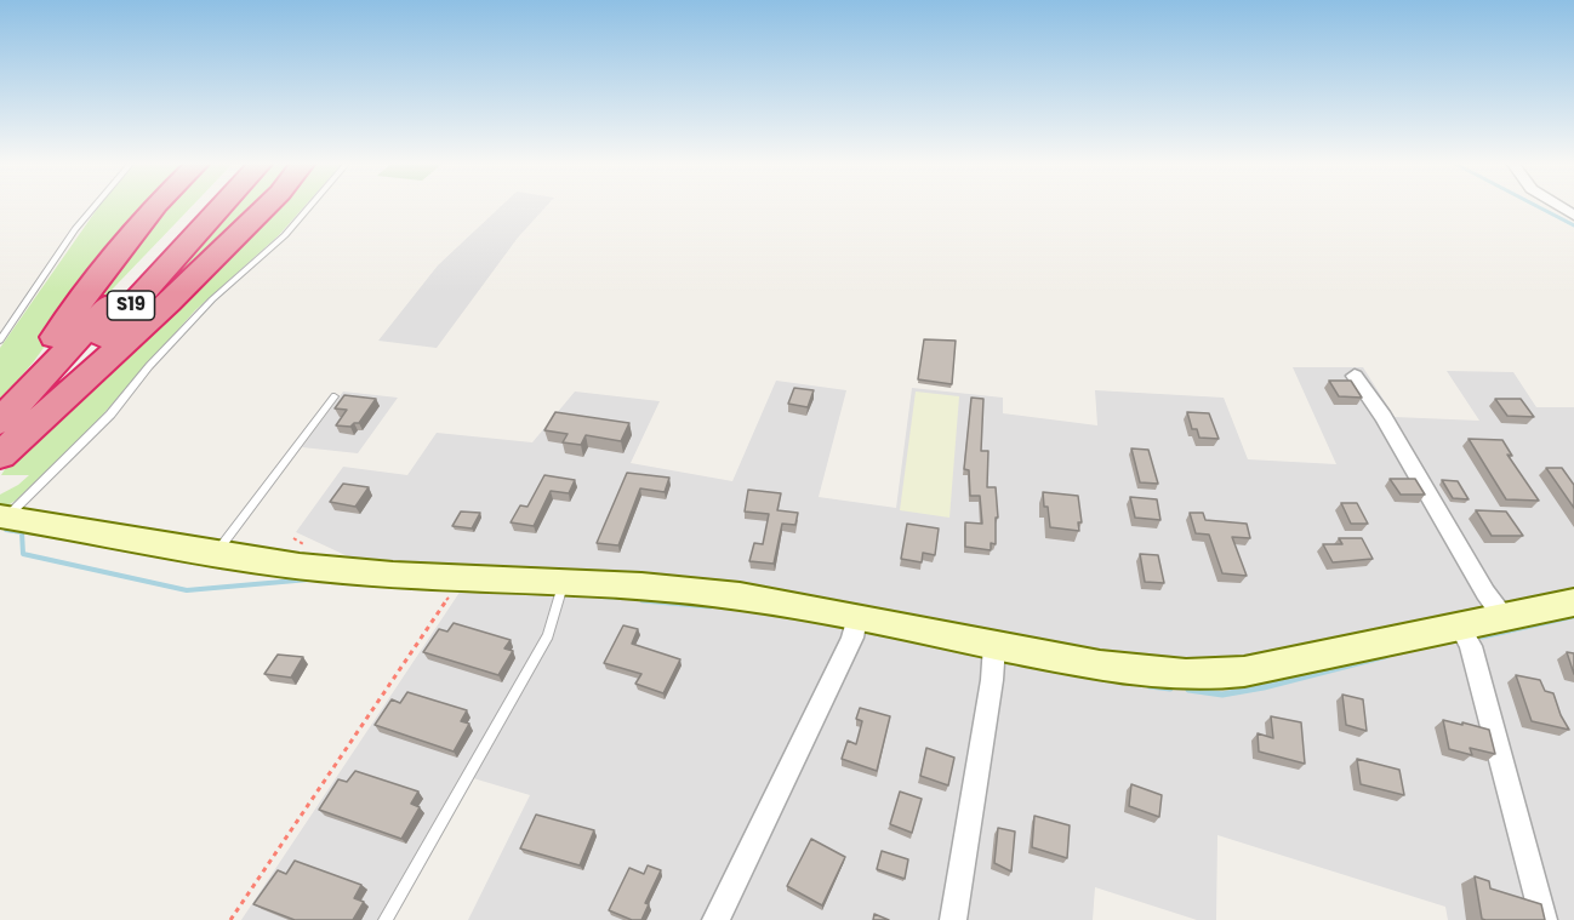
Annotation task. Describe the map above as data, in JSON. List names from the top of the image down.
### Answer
{
  "streets": {
    "highway": ["S19"]
  }
}
